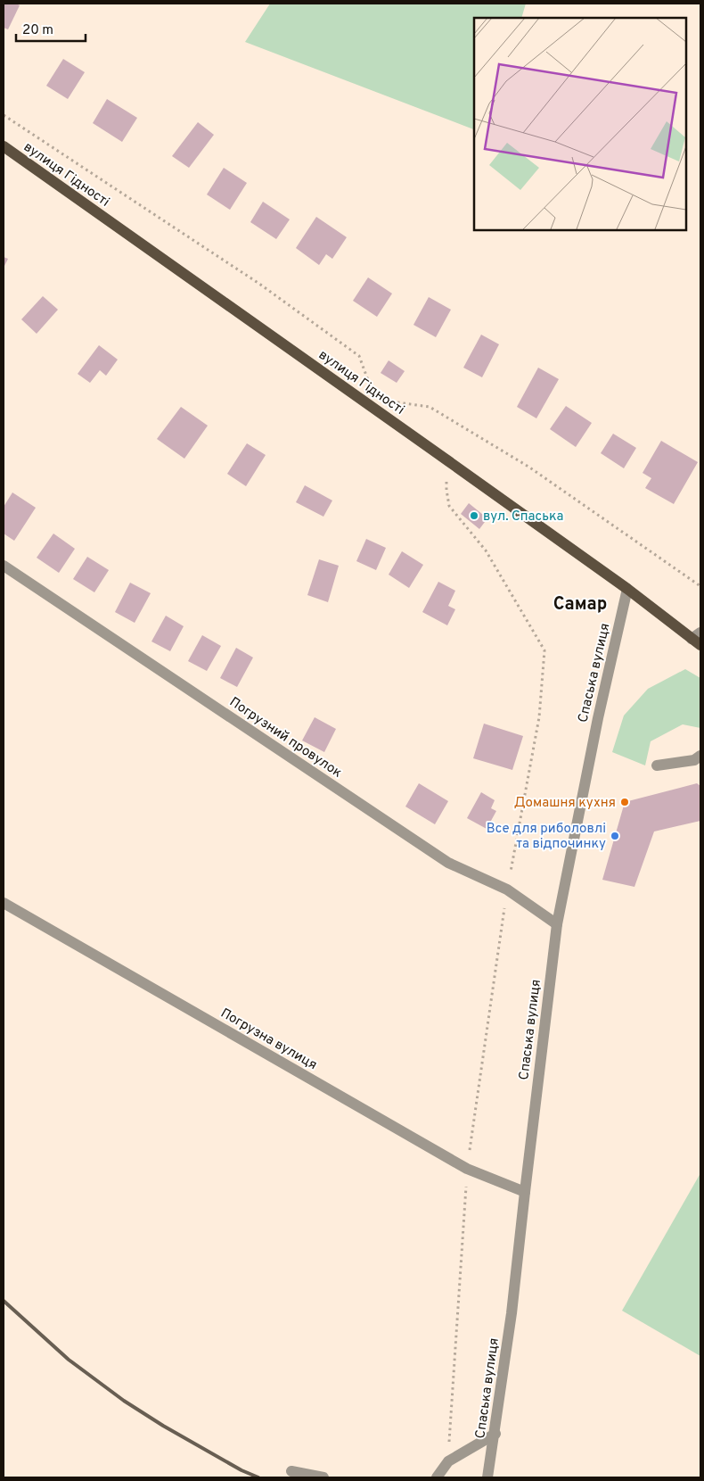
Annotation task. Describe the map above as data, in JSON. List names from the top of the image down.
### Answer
{
  "streets": {
    "main road": ["вулиця Гідності"],
    "street": ["Спаська вулиця", "Погрузний провулок", "Погрузна вулиця"]
  },
  "crossings": [
    ["вулиця Гідності", "Спаська вулиця"],
    ["Спаська вулиця", "Погрузний провулок"],
    ["Спаська вулиця", "Погрузна вулиця"]
  ],
  "districts": ["Самар"],
  "places": ["вул. Спаська", "Домашня кухня", "Все для риболовлі та відпочинку"],
  "scale_bar": "20 m"
}
